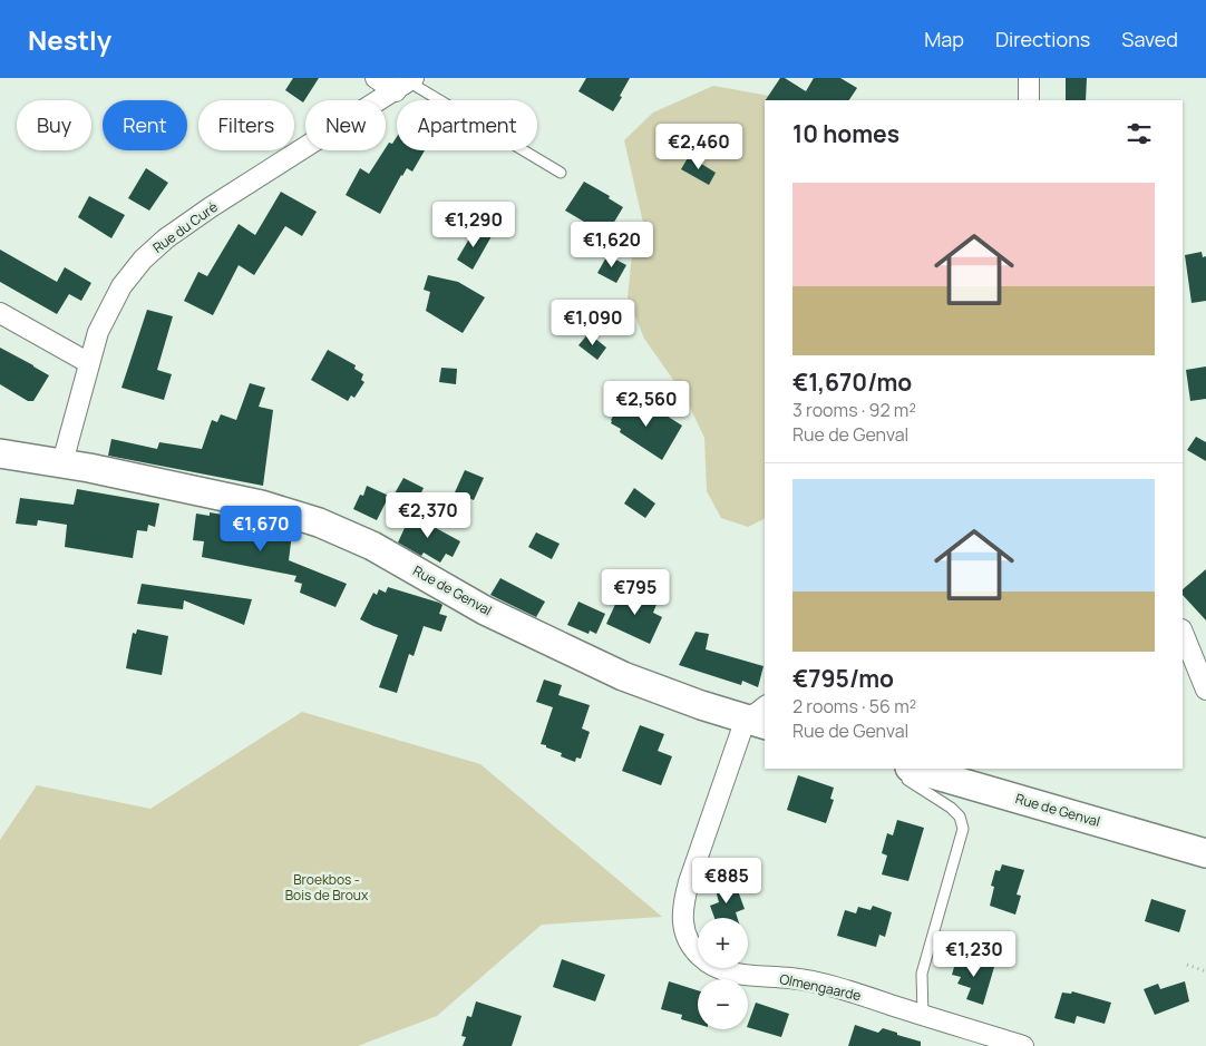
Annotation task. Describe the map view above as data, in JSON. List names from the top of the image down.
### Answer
{
  "streets": {
    "street": ["Rue du Curé", "Rue de Genval", "Olmengaarde"]
  },
  "crossings": [
    ["Rue du Curé", "Rue de Genval"],
    ["Rue de Genval", "Olmengaarde"]
  ],
  "parks": ["Broekbos - Bois de Broux"],
  "page": {
    "header": "Nestly",
    "nav": ["Map", "Directions", "Saved"],
    "chip": [
      "Buy",
      "Rent",
      "Filters",
      "New",
      "Apartment"
    ],
    "heading": "10 homes",
    "price": [
      "€2,460",
      "€1,290",
      "€1,620",
      "€1,090",
      "€2,560",
      "€2,370",
      "€1,670",
      "€795",
      "€885",
      "€1,230"
    ],
    "list": [
      {
        "name": "€1,670/mo",
        "note": "3 rooms · 92 m² · Rue de Genval"
      },
      {
        "name": "€795/mo",
        "note": "2 rooms · 56 m² · Rue de Genval"
      }
    ],
    "map_buttons": ["+", "−"]
  }
}
